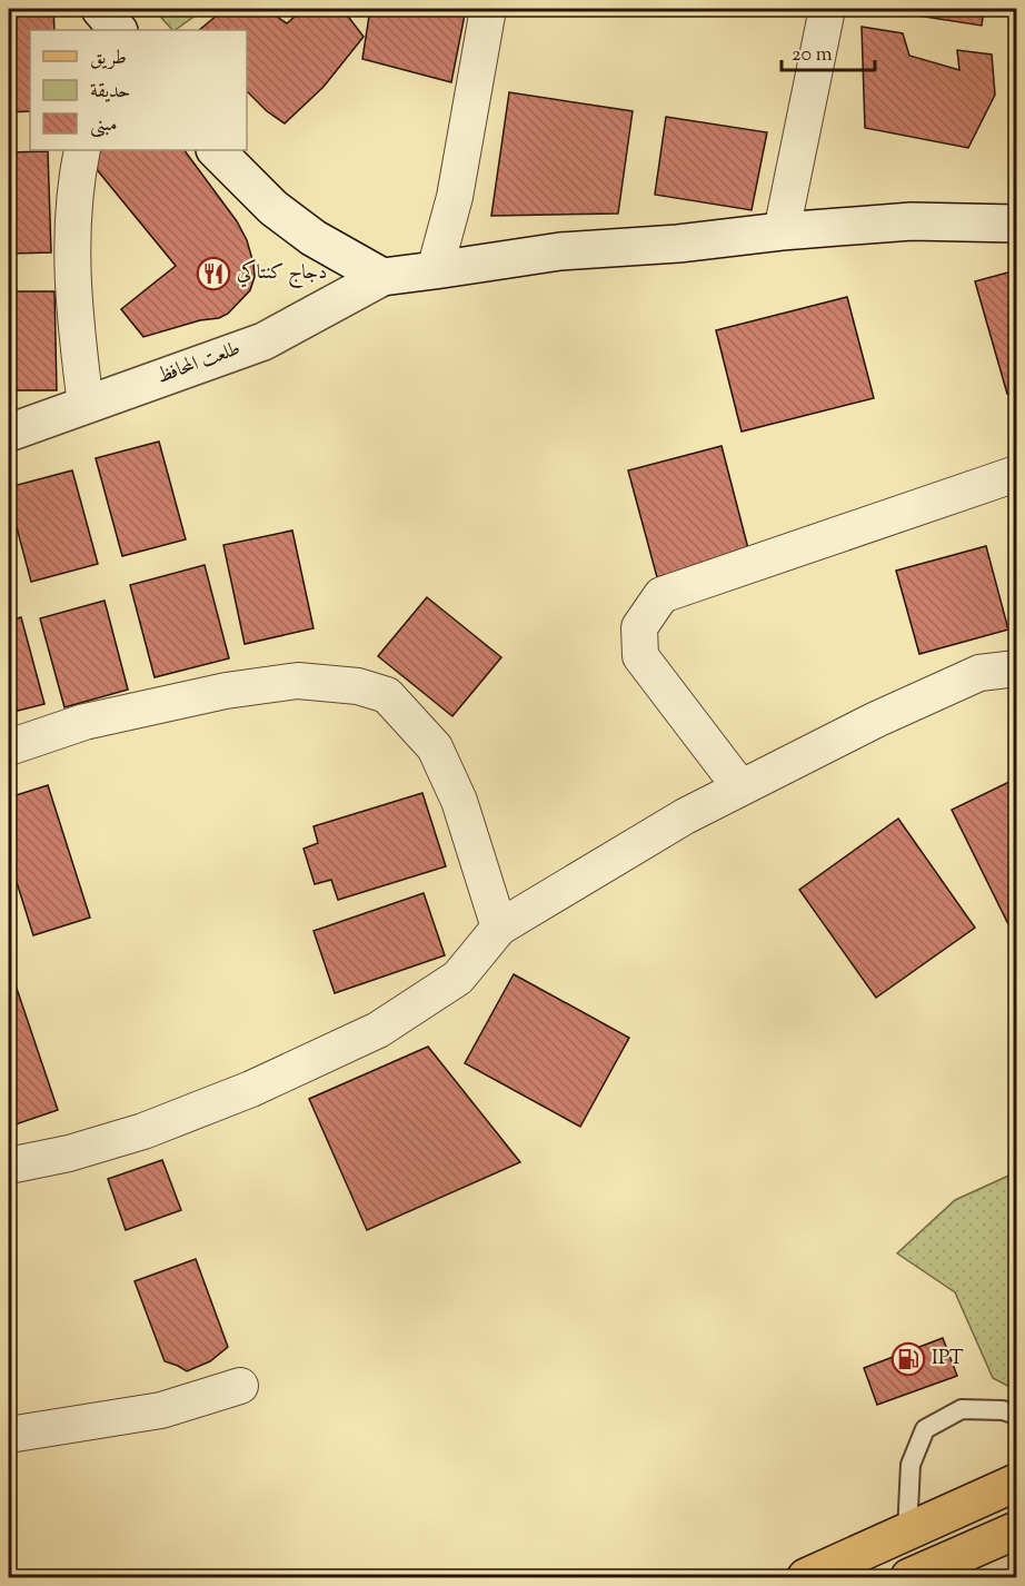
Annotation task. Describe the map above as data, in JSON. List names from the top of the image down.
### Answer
{
  "streets": {
    "main road": ["طلعت المحافظ"]
  },
  "places": {
    "restaurant": ["دجاج كنتاكي"],
    "fuel station": ["IPT"]
  },
  "legend": ["طريق", "حديقة", "مبنى"],
  "scale_bar": "20 m"
}
